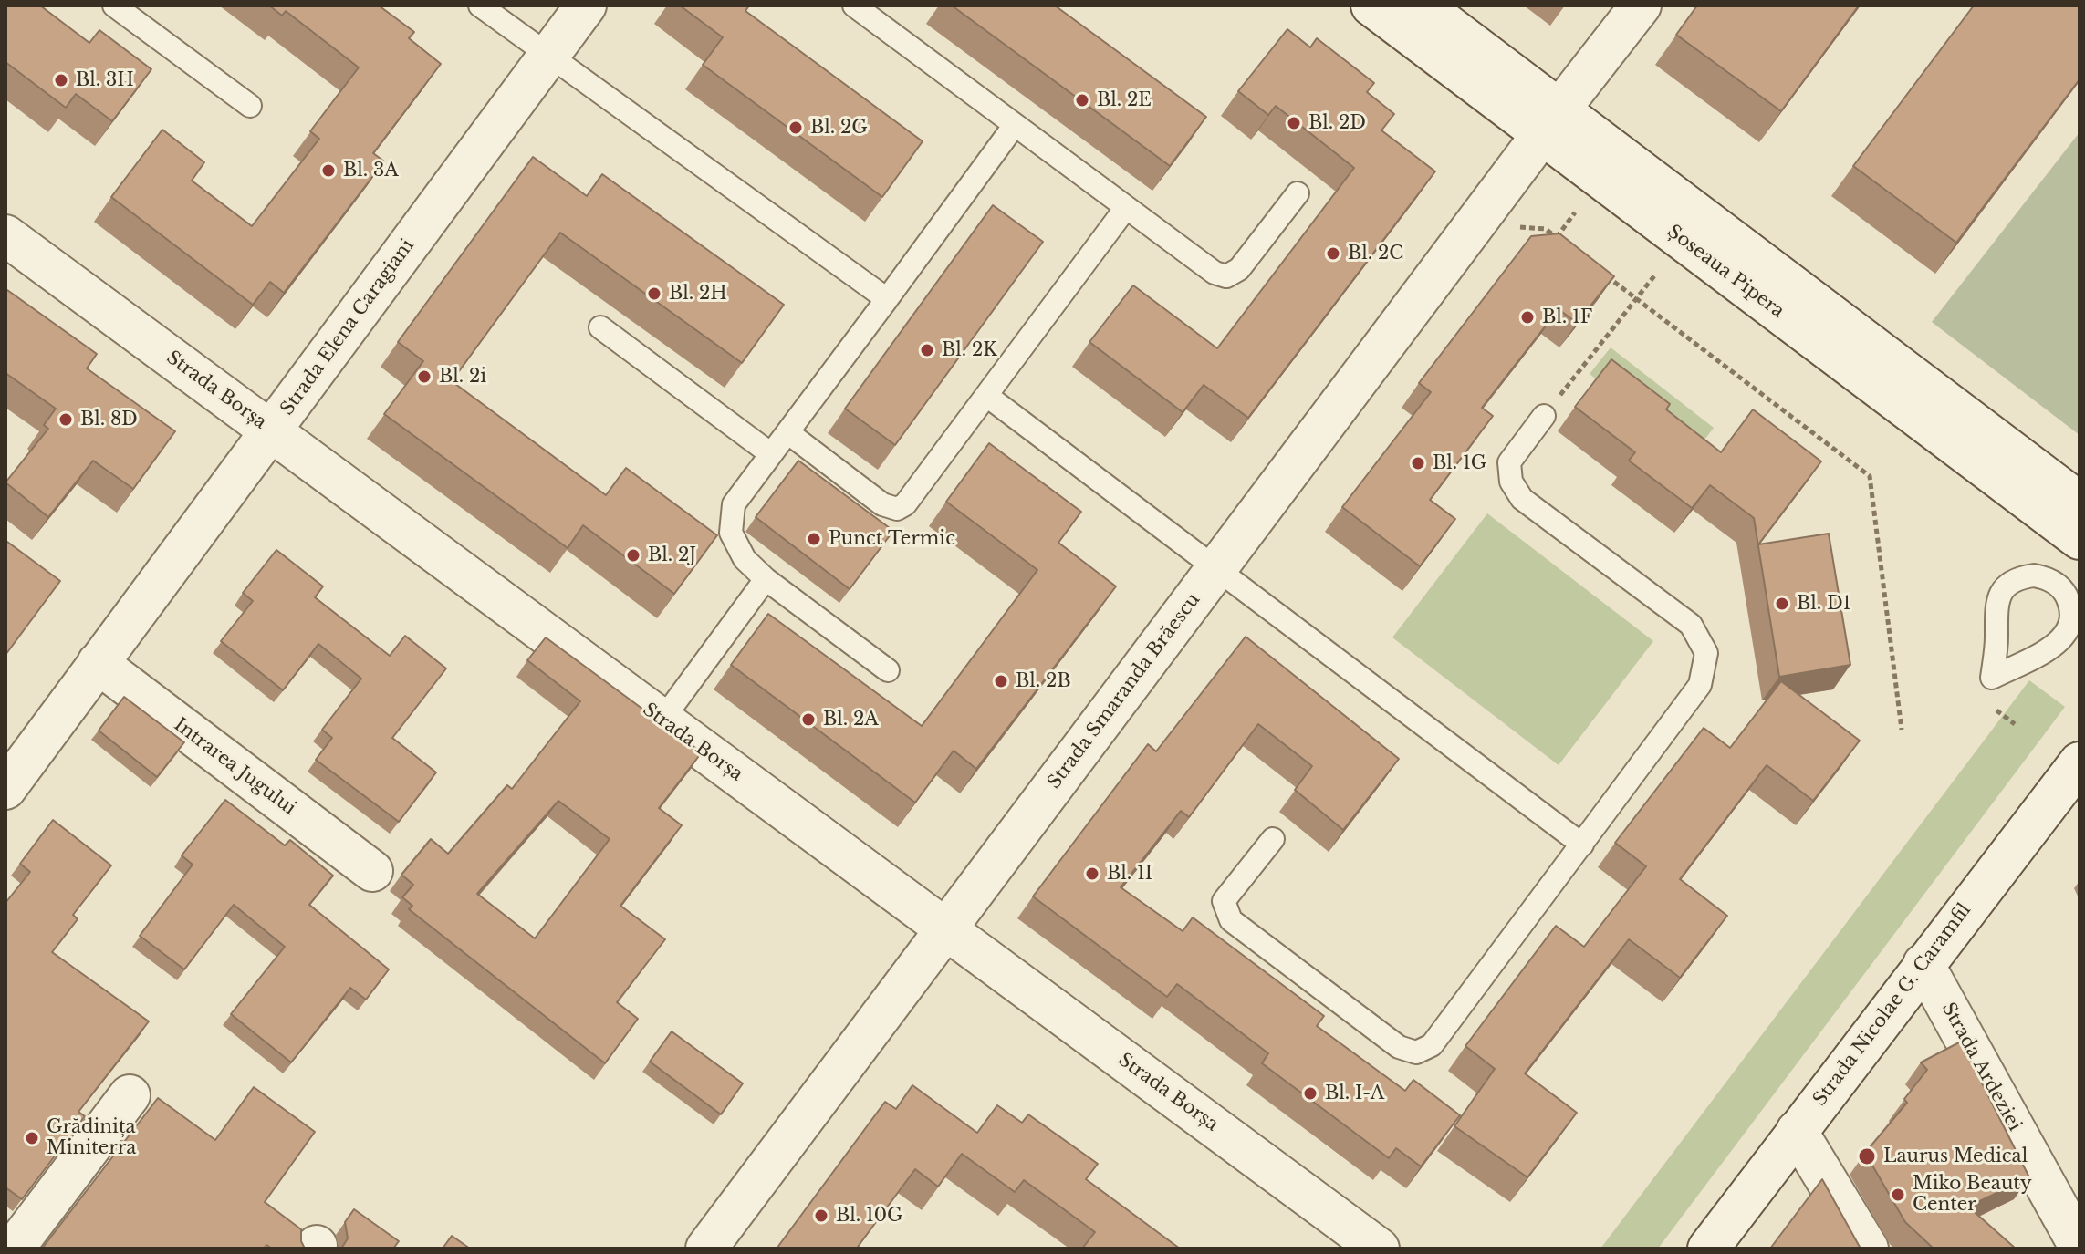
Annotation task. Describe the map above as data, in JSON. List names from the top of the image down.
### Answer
{
  "streets": {
    "street": [
      "Șoseaua Pipera",
      "Strada Elena Caragiani",
      "Strada Borșa",
      "Strada Smaranda Brăescu",
      "Intrarea Jugului",
      "Strada Nicolae G. Caramfil",
      "Strada Ardeziei"
    ]
  },
  "crossings": [
    ["Șoseaua Pipera", "Strada Smaranda Brăescu"],
    ["Strada Elena Caragiani", "Strada Borșa"],
    ["Strada Elena Caragiani", "Intrarea Jugului"],
    ["Strada Borșa", "Strada Smaranda Brăescu"],
    ["Strada Nicolae G. Caramfil", "Strada Ardeziei"]
  ],
  "places": [
    "Bl. 3H",
    "Bl. 2E",
    "Bl. 2D",
    "Bl. 2G",
    "Bl. 3A",
    "Bl. 2C",
    "Bl. 2H",
    "Bl. 1F",
    "Bl. 2K",
    "Bl. 2i",
    "Bl. 8D",
    "Bl. 1G",
    "Punct Termic",
    "Bl. 2J",
    "Bl. D1",
    "Bl. 2B",
    "Bl. 2A",
    "Bl. 1I",
    "Bl. I-A",
    "Grădinița Miniterra",
    "Laurus Medical",
    "Miko Beauty Center",
    "Bl. 10G"
  ]
}
